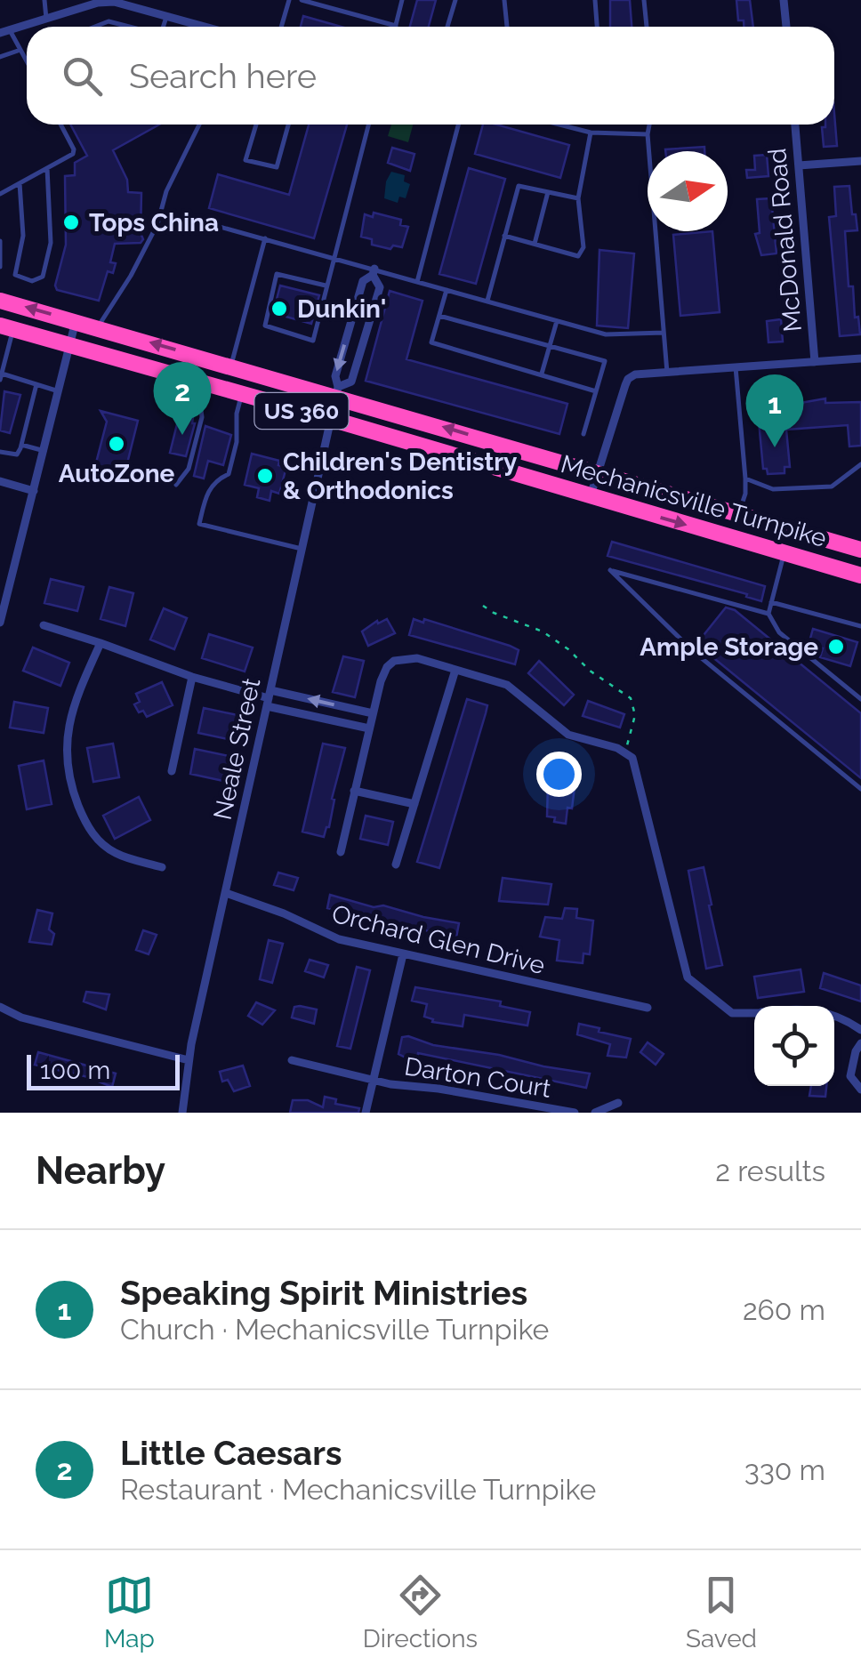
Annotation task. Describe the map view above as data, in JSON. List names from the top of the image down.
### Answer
{
  "streets": {
    "highway": ["US 360", "Mechanicsville Turnpike"],
    "street": [
      "McDonald Road",
      "Neale Street",
      "Orchard Glen Drive",
      "Darton Court"
    ]
  },
  "crossings": [
    ["Mechanicsville Turnpike", "Neale Street"],
    ["Neale Street", "Orchard Glen Drive"]
  ],
  "places": [
    "Tops China",
    "Dunkin'",
    "AutoZone",
    "Children's Dentistry & Orthodonics",
    "Ample Storage"
  ],
  "scale_bar": "100 m",
  "north": "right",
  "page": {
    "search": "Search here",
    "pins": ["2", "1"],
    "scale": "100 m",
    "heading": ["Nearby", "2 results"],
    "list": [
      {
        "mark": "1",
        "name": "Speaking Spirit Ministries",
        "note": "Church · Mechanicsville Turnpike",
        "value": "260 m"
      },
      {
        "mark": "2",
        "name": "Little Caesars",
        "note": "Restaurant · Mechanicsville Turnpike",
        "value": "330 m"
      }
    ],
    "nav": ["Map", "Directions", "Saved"]
  }
}
